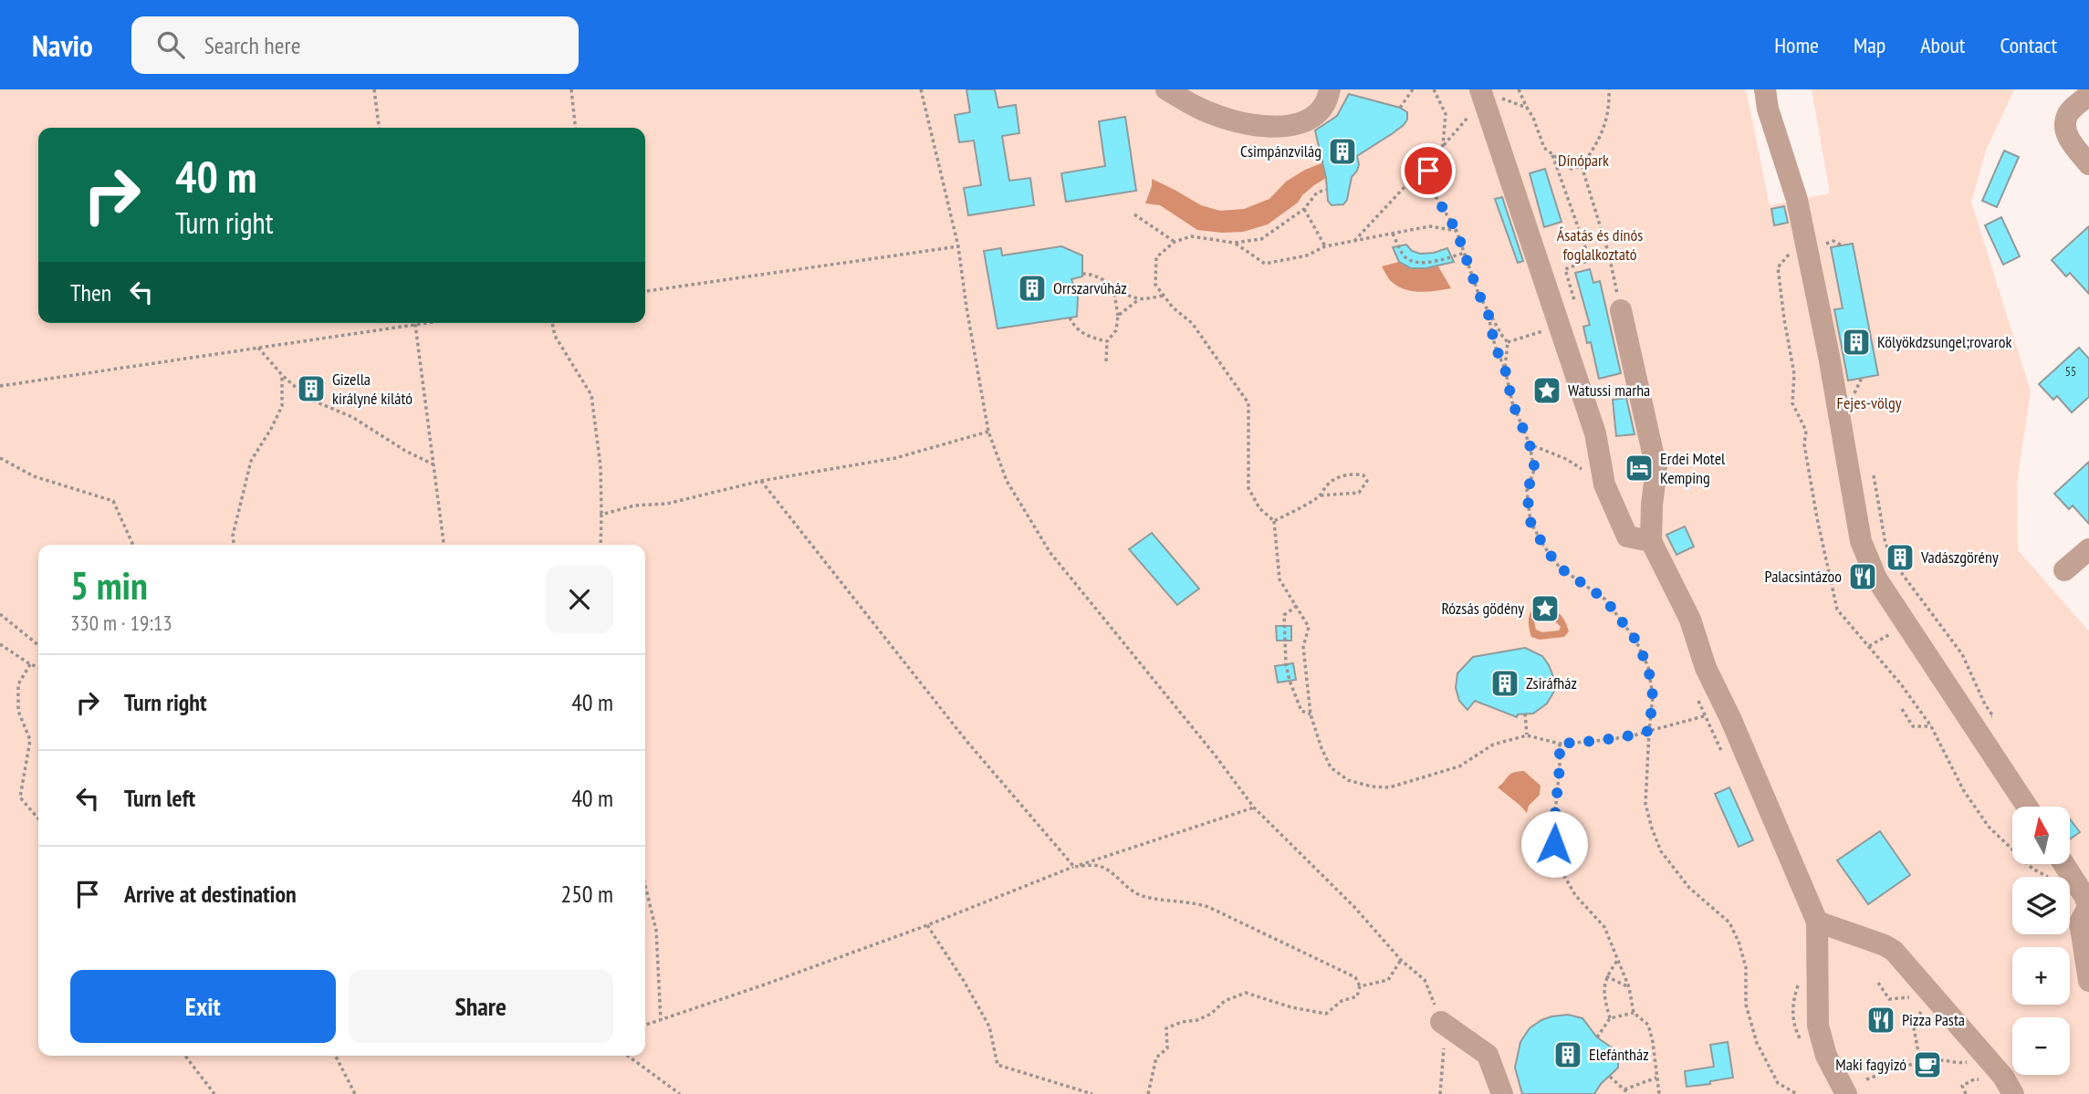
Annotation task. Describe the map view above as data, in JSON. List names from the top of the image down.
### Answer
{
  "parks": ["Dínópark", "Ásatás és dínós foglalkoztató", "Fejes-völgy"],
  "places": {
    "building": [
      "Csimpánzvilág",
      "Orrszarvúház",
      "Kölyökdzsungel;rovarok",
      "Gizella királyné kilátó",
      "Vadászgörény",
      "Zsiráfház",
      "Elefántház"
    ],
    "place": ["Watussi marha", "Rózsás gödény"],
    "hotel": ["Erdei Motel Kemping"],
    "restaurant": ["Palacsintázoo", "Pizza Pasta"],
    "cafe": ["Maki fagyizó"]
  },
  "house_numbers": ["55"],
  "north": "top",
  "page": {
    "header": "Navio",
    "search": "Search here",
    "nav": [
      "Home",
      "Map",
      "About",
      "Contact"
    ],
    "turn": ["40 m", "Turn right"],
    "then": "Then",
    "heading": ["5 min", "330 m · 19:13"],
    "list": [
      {
        "name": "Turn right",
        "value": "40 m"
      },
      {
        "name": "Turn left",
        "value": "40 m"
      },
      {
        "name": "Arrive at destination",
        "value": "250 m"
      }
    ],
    "map_buttons": ["+", "−"],
    "buttons": ["Exit", "Share"]
  }
}
